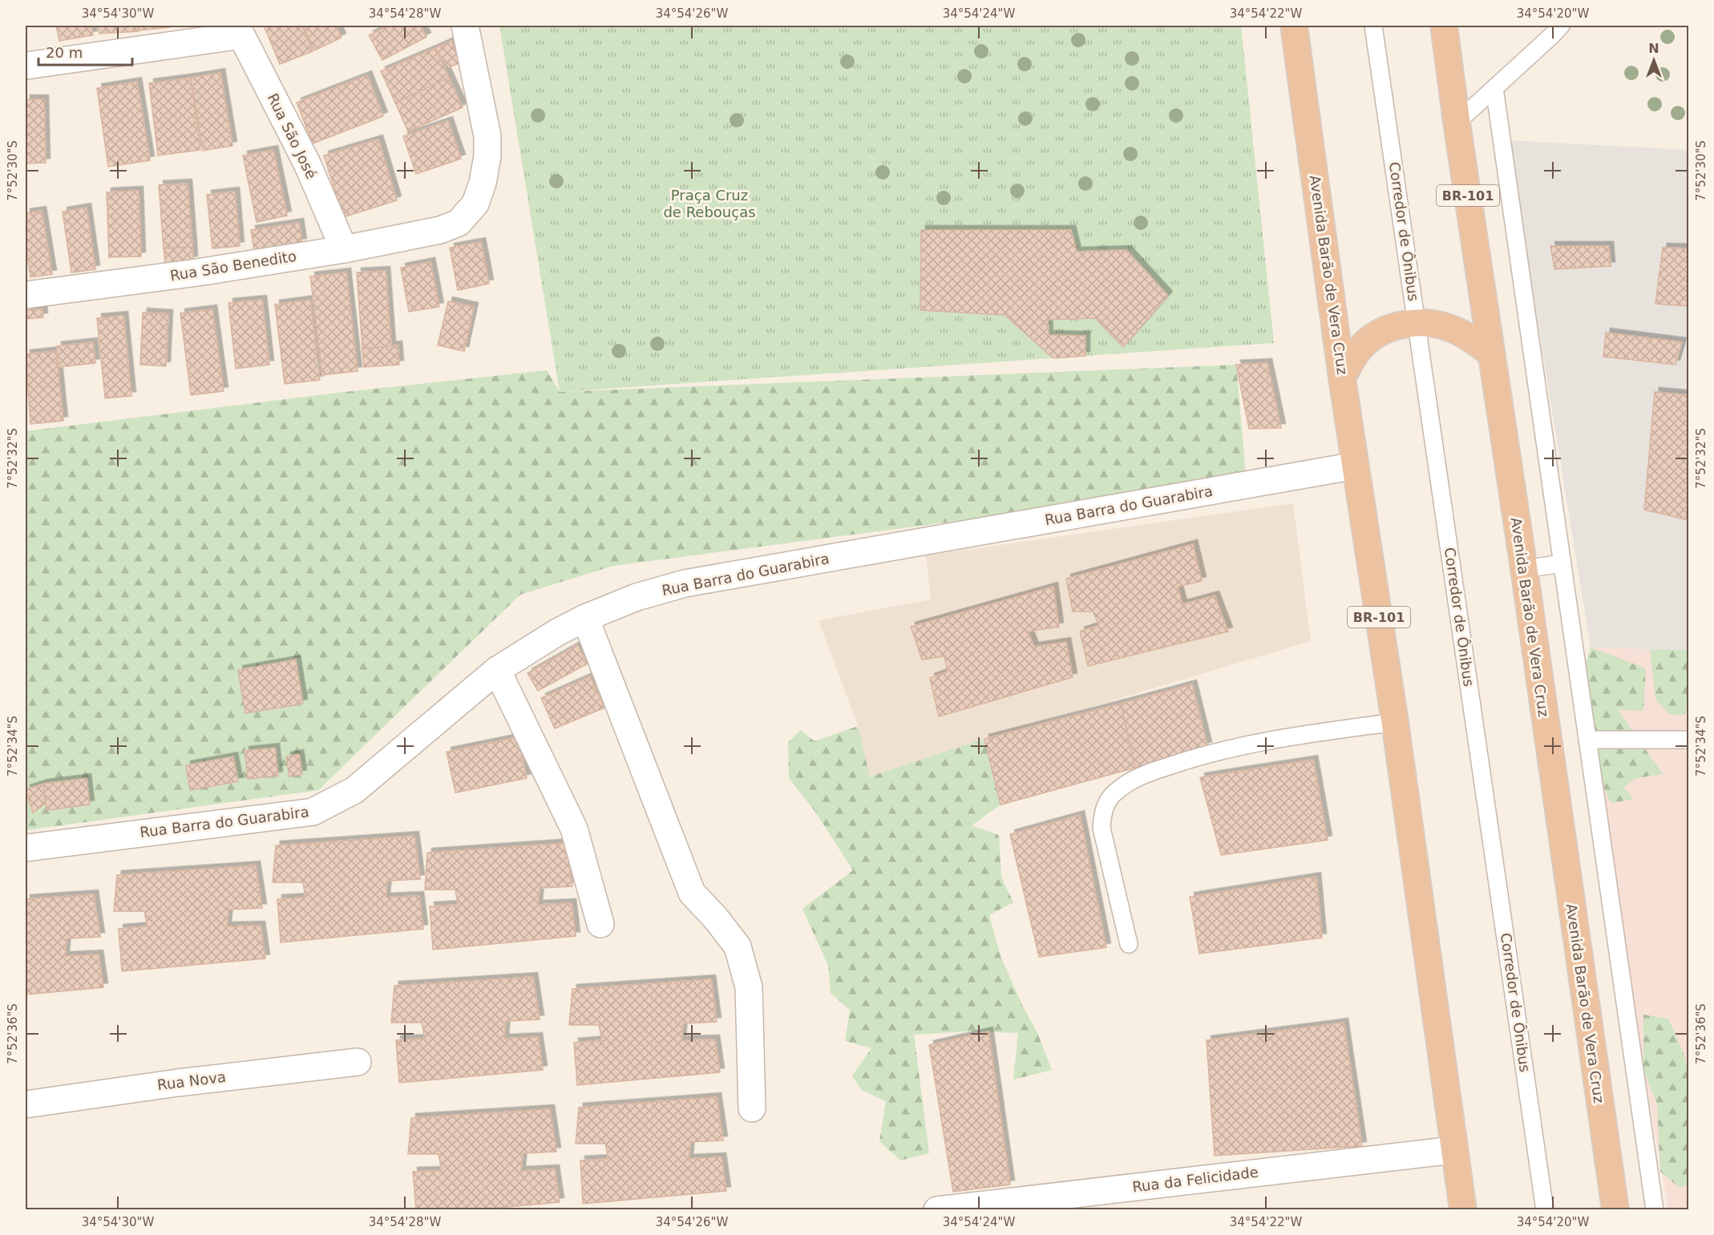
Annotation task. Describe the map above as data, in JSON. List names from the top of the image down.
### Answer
{
  "streets": {
    "highway": ["BR-101", "Avenida Barão de Vera Cruz"],
    "street": [
      "Rua São José",
      "Rua São Benedito",
      "Rua Barra do Guarabira",
      "Rua Nova",
      "Rua da Felicidade"
    ],
    "lane": ["Corredor de Ônibus"]
  },
  "crossings": [
    ["Rua São José", "Rua São Benedito"],
    ["Avenida Barão de Vera Cruz", "Rua Barra do Guarabira"],
    ["Avenida Barão de Vera Cruz", "Rua da Felicidade"]
  ],
  "parks": ["Praça Cruz de Rebouças"],
  "scale_bar": "20 m",
  "north": "top",
  "coordinates": [
    "34°54'30\"W",
    "34°54'28\"W",
    "34°54'26\"W",
    "34°54'24\"W",
    "34°54'22\"W",
    "34°54'20\"W",
    "7°52'30\"S",
    "7°52'32\"S",
    "7°52'34\"S",
    "7°52'36\"S"
  ]
}
